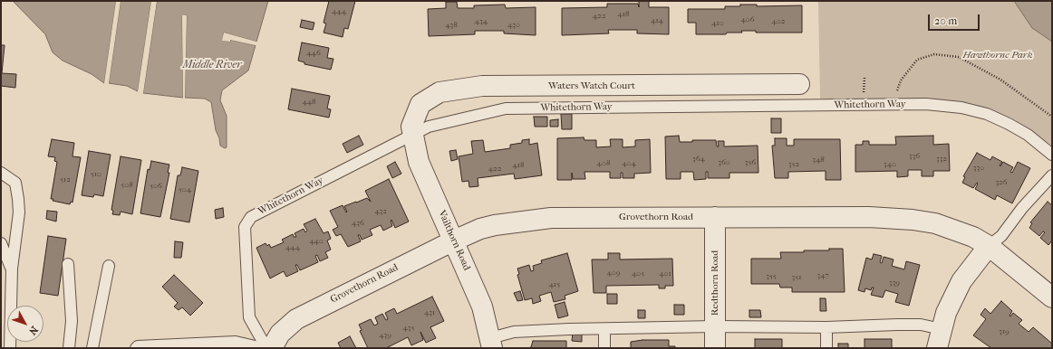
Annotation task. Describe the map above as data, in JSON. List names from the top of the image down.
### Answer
{
  "streets": {
    "street": [
      "Waters Watch Court",
      "Grovethorn Road",
      "Vailthorn Road",
      "Redthorn Road"
    ],
    "lane": ["Whitethorn Way"]
  },
  "crossings": [
    ["Waters Watch Court", "Whitethorn Way"],
    ["Waters Watch Court", "Vailthorn Road"],
    ["Whitethorn Way", "Grovethorn Road"],
    ["Whitethorn Way", "Vailthorn Road"],
    ["Grovethorn Road", "Vailthorn Road"],
    ["Grovethorn Road", "Redthorn Road"]
  ],
  "water": ["Middle River"],
  "parks": ["Hawthorne Park"],
  "house_numbers": [
    "444",
    "418",
    "422",
    "406",
    "414",
    "434",
    "402",
    "410",
    "438",
    "430",
    "446",
    "448",
    "336",
    "364",
    "332",
    "348",
    "360",
    "356",
    "408",
    "404",
    "352",
    "340",
    "418",
    "330",
    "422",
    "510",
    "512",
    "326",
    "508",
    "506",
    "504",
    "432",
    "436",
    "440",
    "444",
    "409",
    "405",
    "401",
    "347",
    "355",
    "351",
    "339",
    "415",
    "431",
    "435",
    "319",
    "439"
  ],
  "scale_bar": "20 m",
  "north": "bottom right"
}
